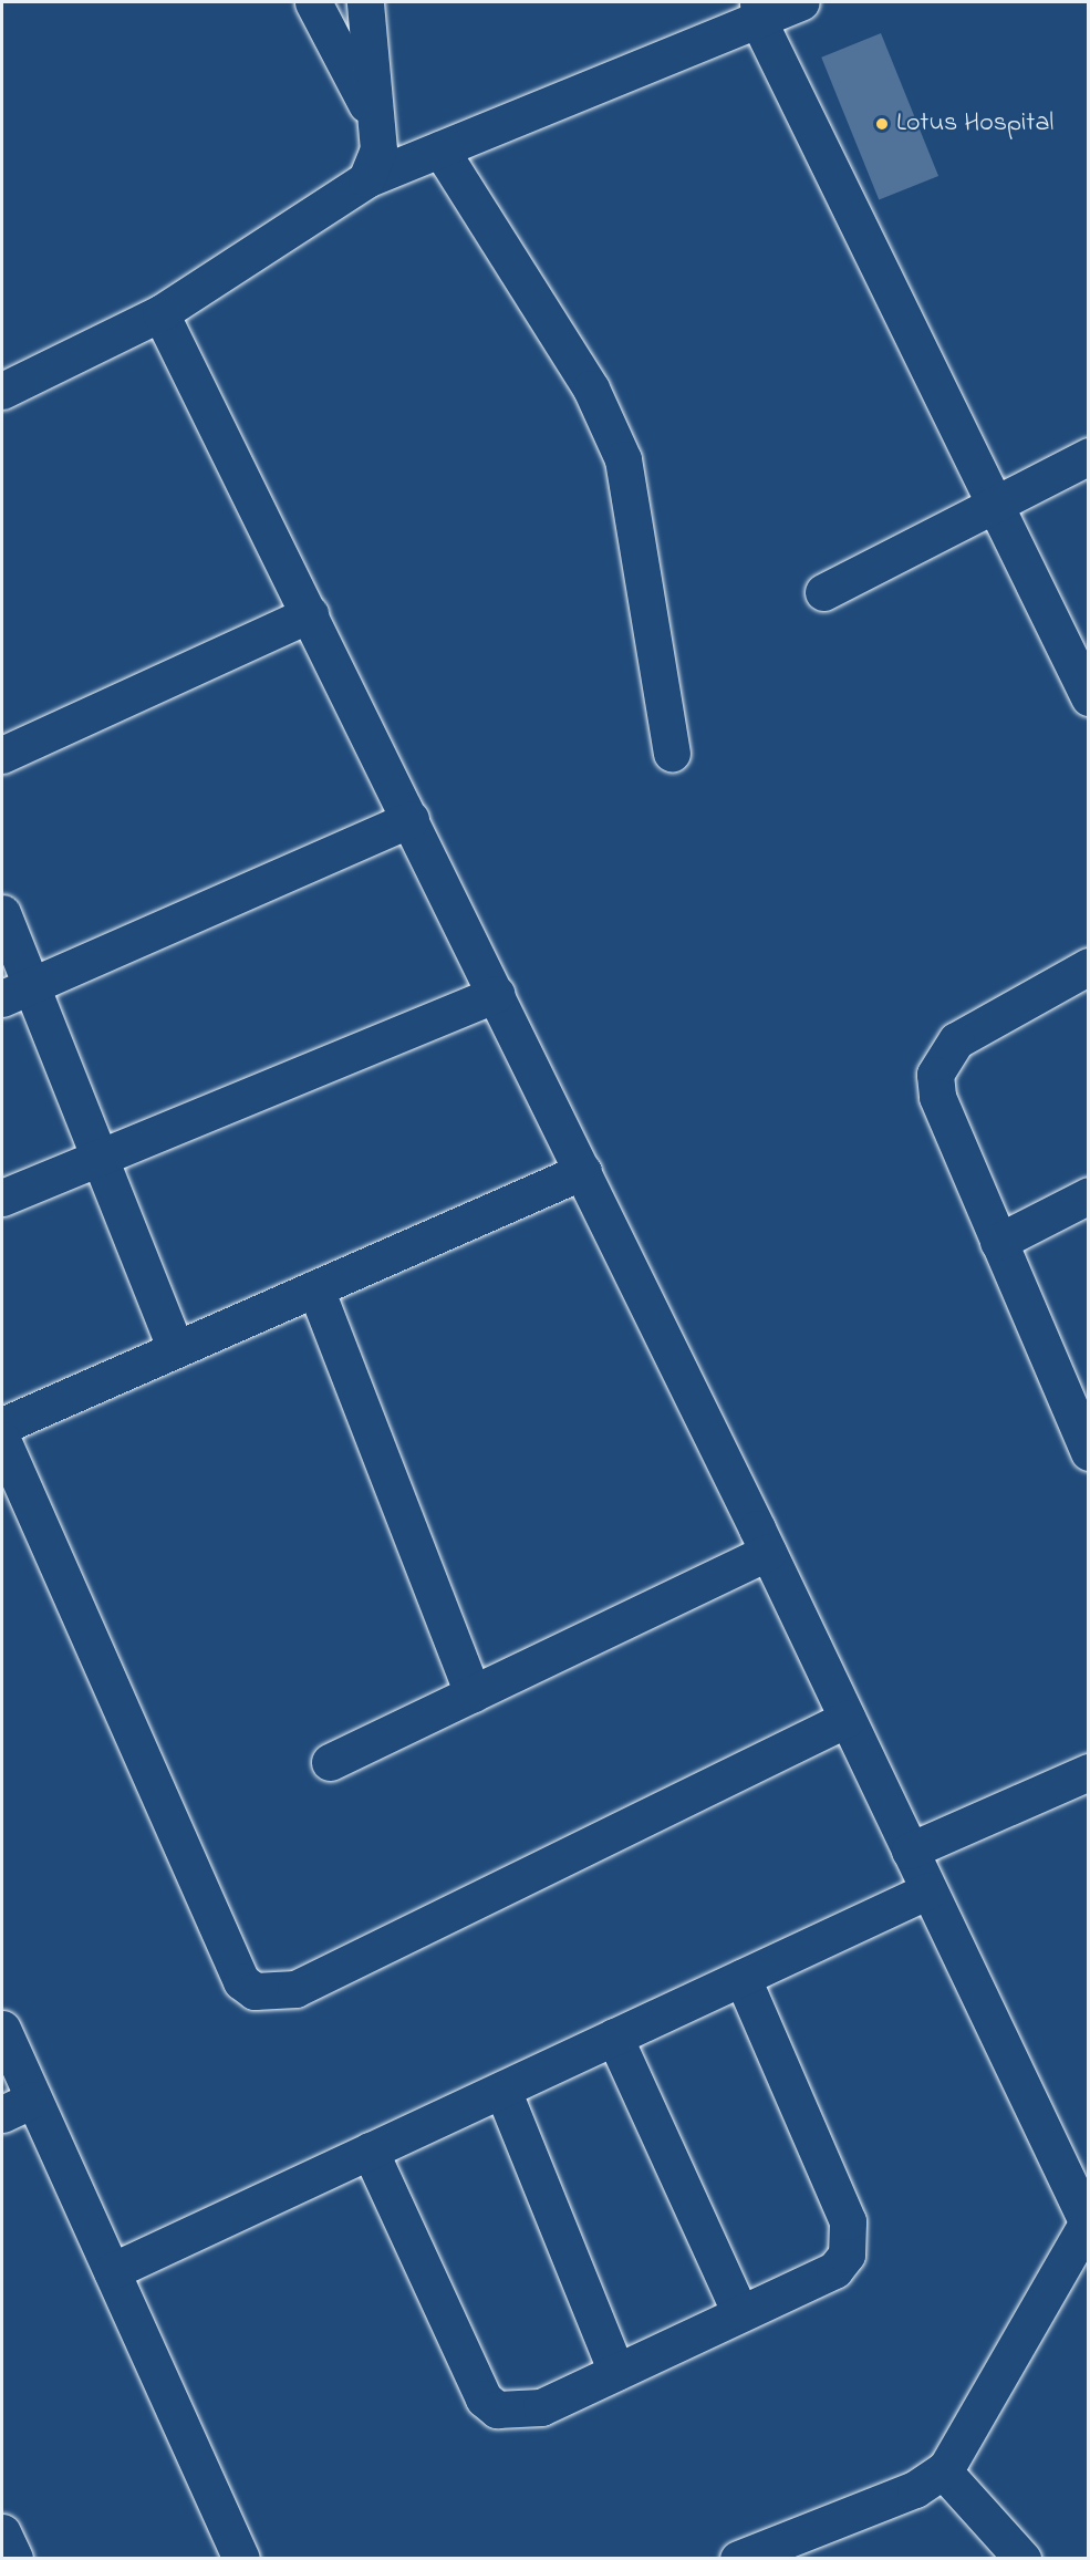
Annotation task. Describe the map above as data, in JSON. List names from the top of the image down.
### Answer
{
  "places": ["Lotus Hospital"]
}
